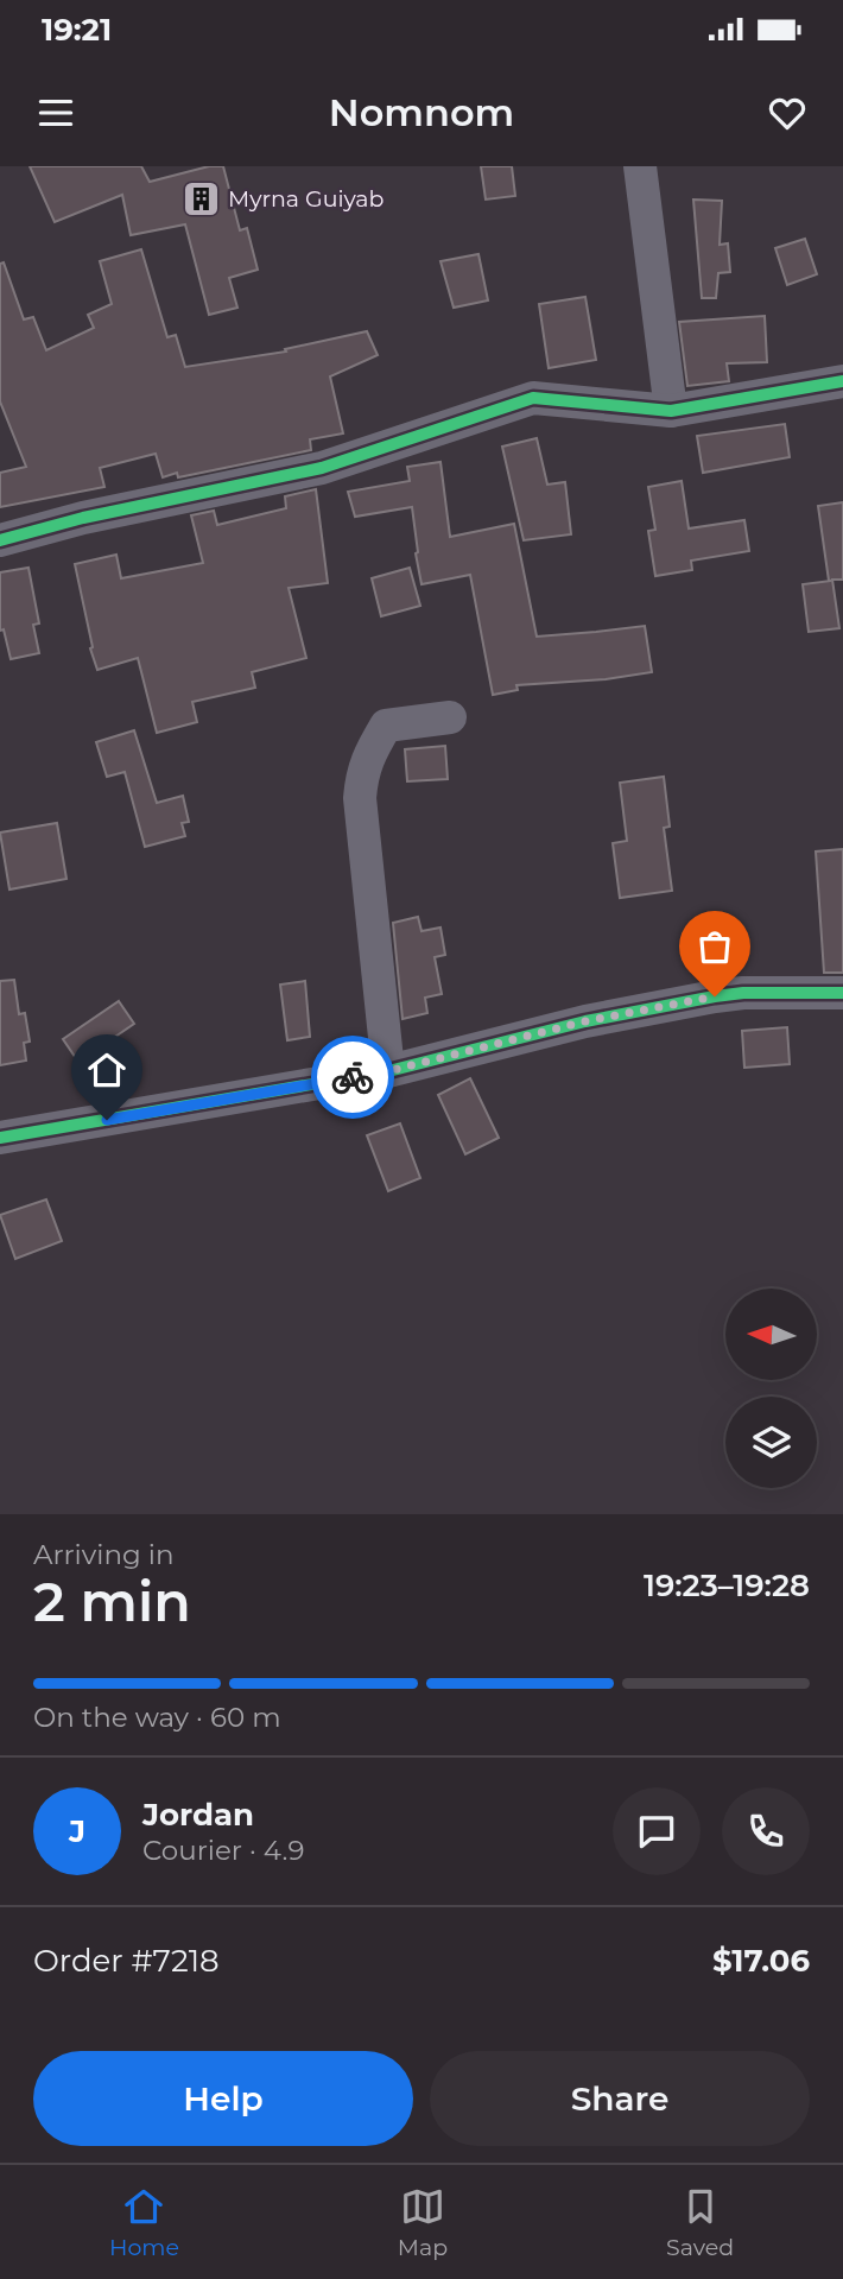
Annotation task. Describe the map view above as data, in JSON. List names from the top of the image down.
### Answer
{
  "places": {
    "building": ["Myrna Guiyab"]
  },
  "north": "left",
  "page": {
    "status": "19:21",
    "header": "Nomnom",
    "heading": ["2 min", "Arriving in", "19:23–19:28"],
    "panel": [
      "Jordan",
      "Courier · 4.9",
      "Order #7218",
      "$17.06"
    ],
    "bar": "On the way · 60 m",
    "round": "J",
    "buttons": ["Help", "Share"],
    "tabs": ["Home", "Map", "Saved"]
  }
}
